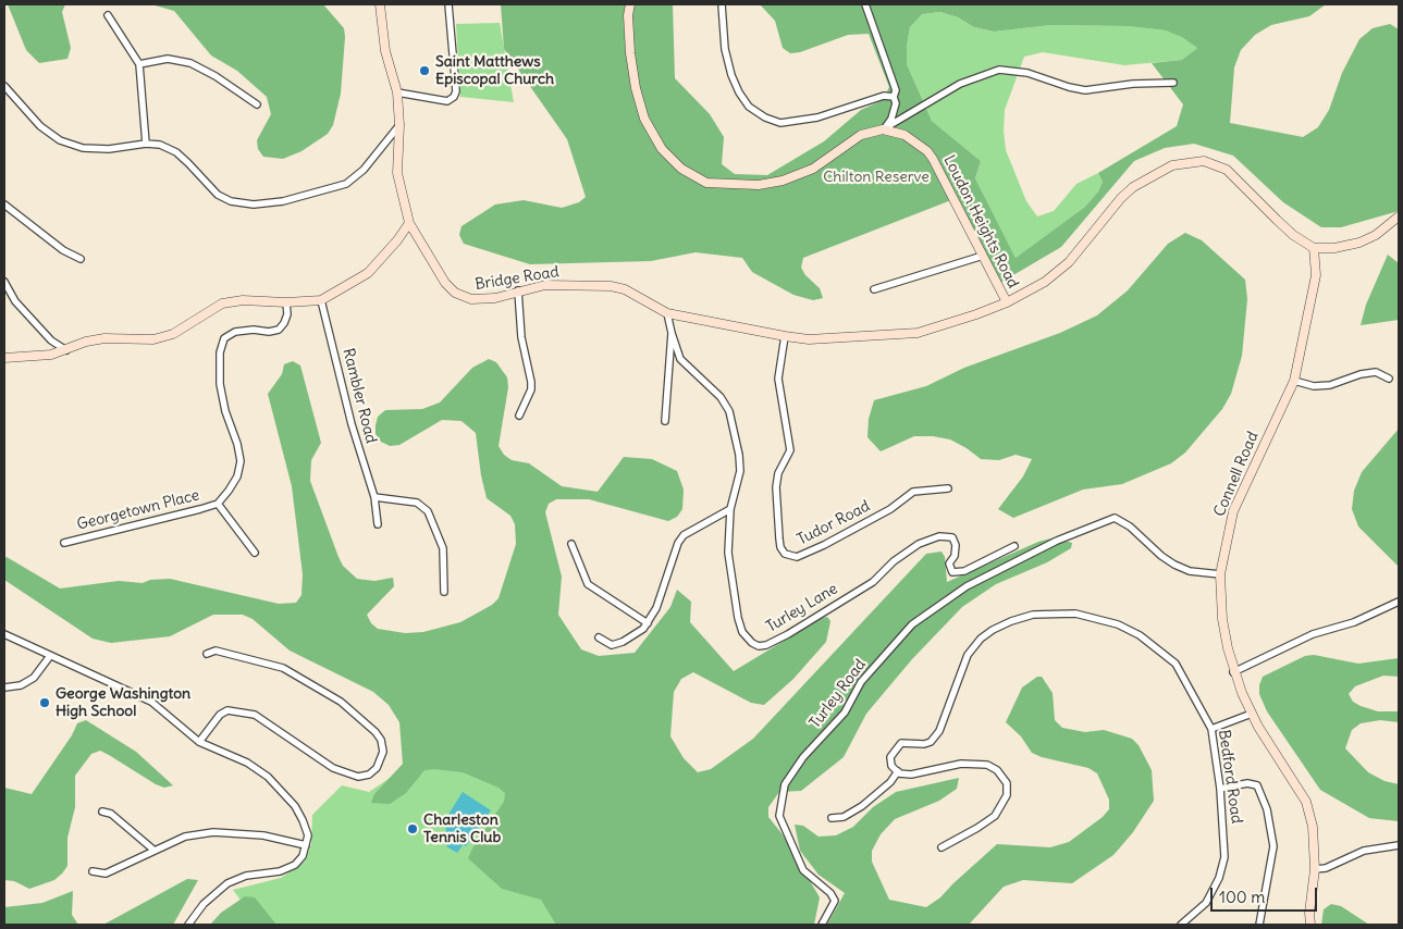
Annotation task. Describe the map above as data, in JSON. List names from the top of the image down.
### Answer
{
  "streets": {
    "main road": ["Loudon Heights Road", "Bridge Road", "Connell Road"],
    "street": [
      "Rambler Road",
      "Georgetown Place",
      "Tudor Road",
      "Turley Lane",
      "Turley Road",
      "Bedford Road"
    ]
  },
  "crossings": [
    ["Loudon Heights Road", "Bridge Road"],
    ["Loudon Heights Road", "Connell Road"],
    ["Bridge Road", "Tudor Road"],
    ["Connell Road", "Turley Road"]
  ],
  "parks": ["Chilton Reserve"],
  "places": ["Saint Matthews Episcopal Church", "George Washington High School", "Charleston Tennis Club"],
  "scale_bar": "100 m"
}
